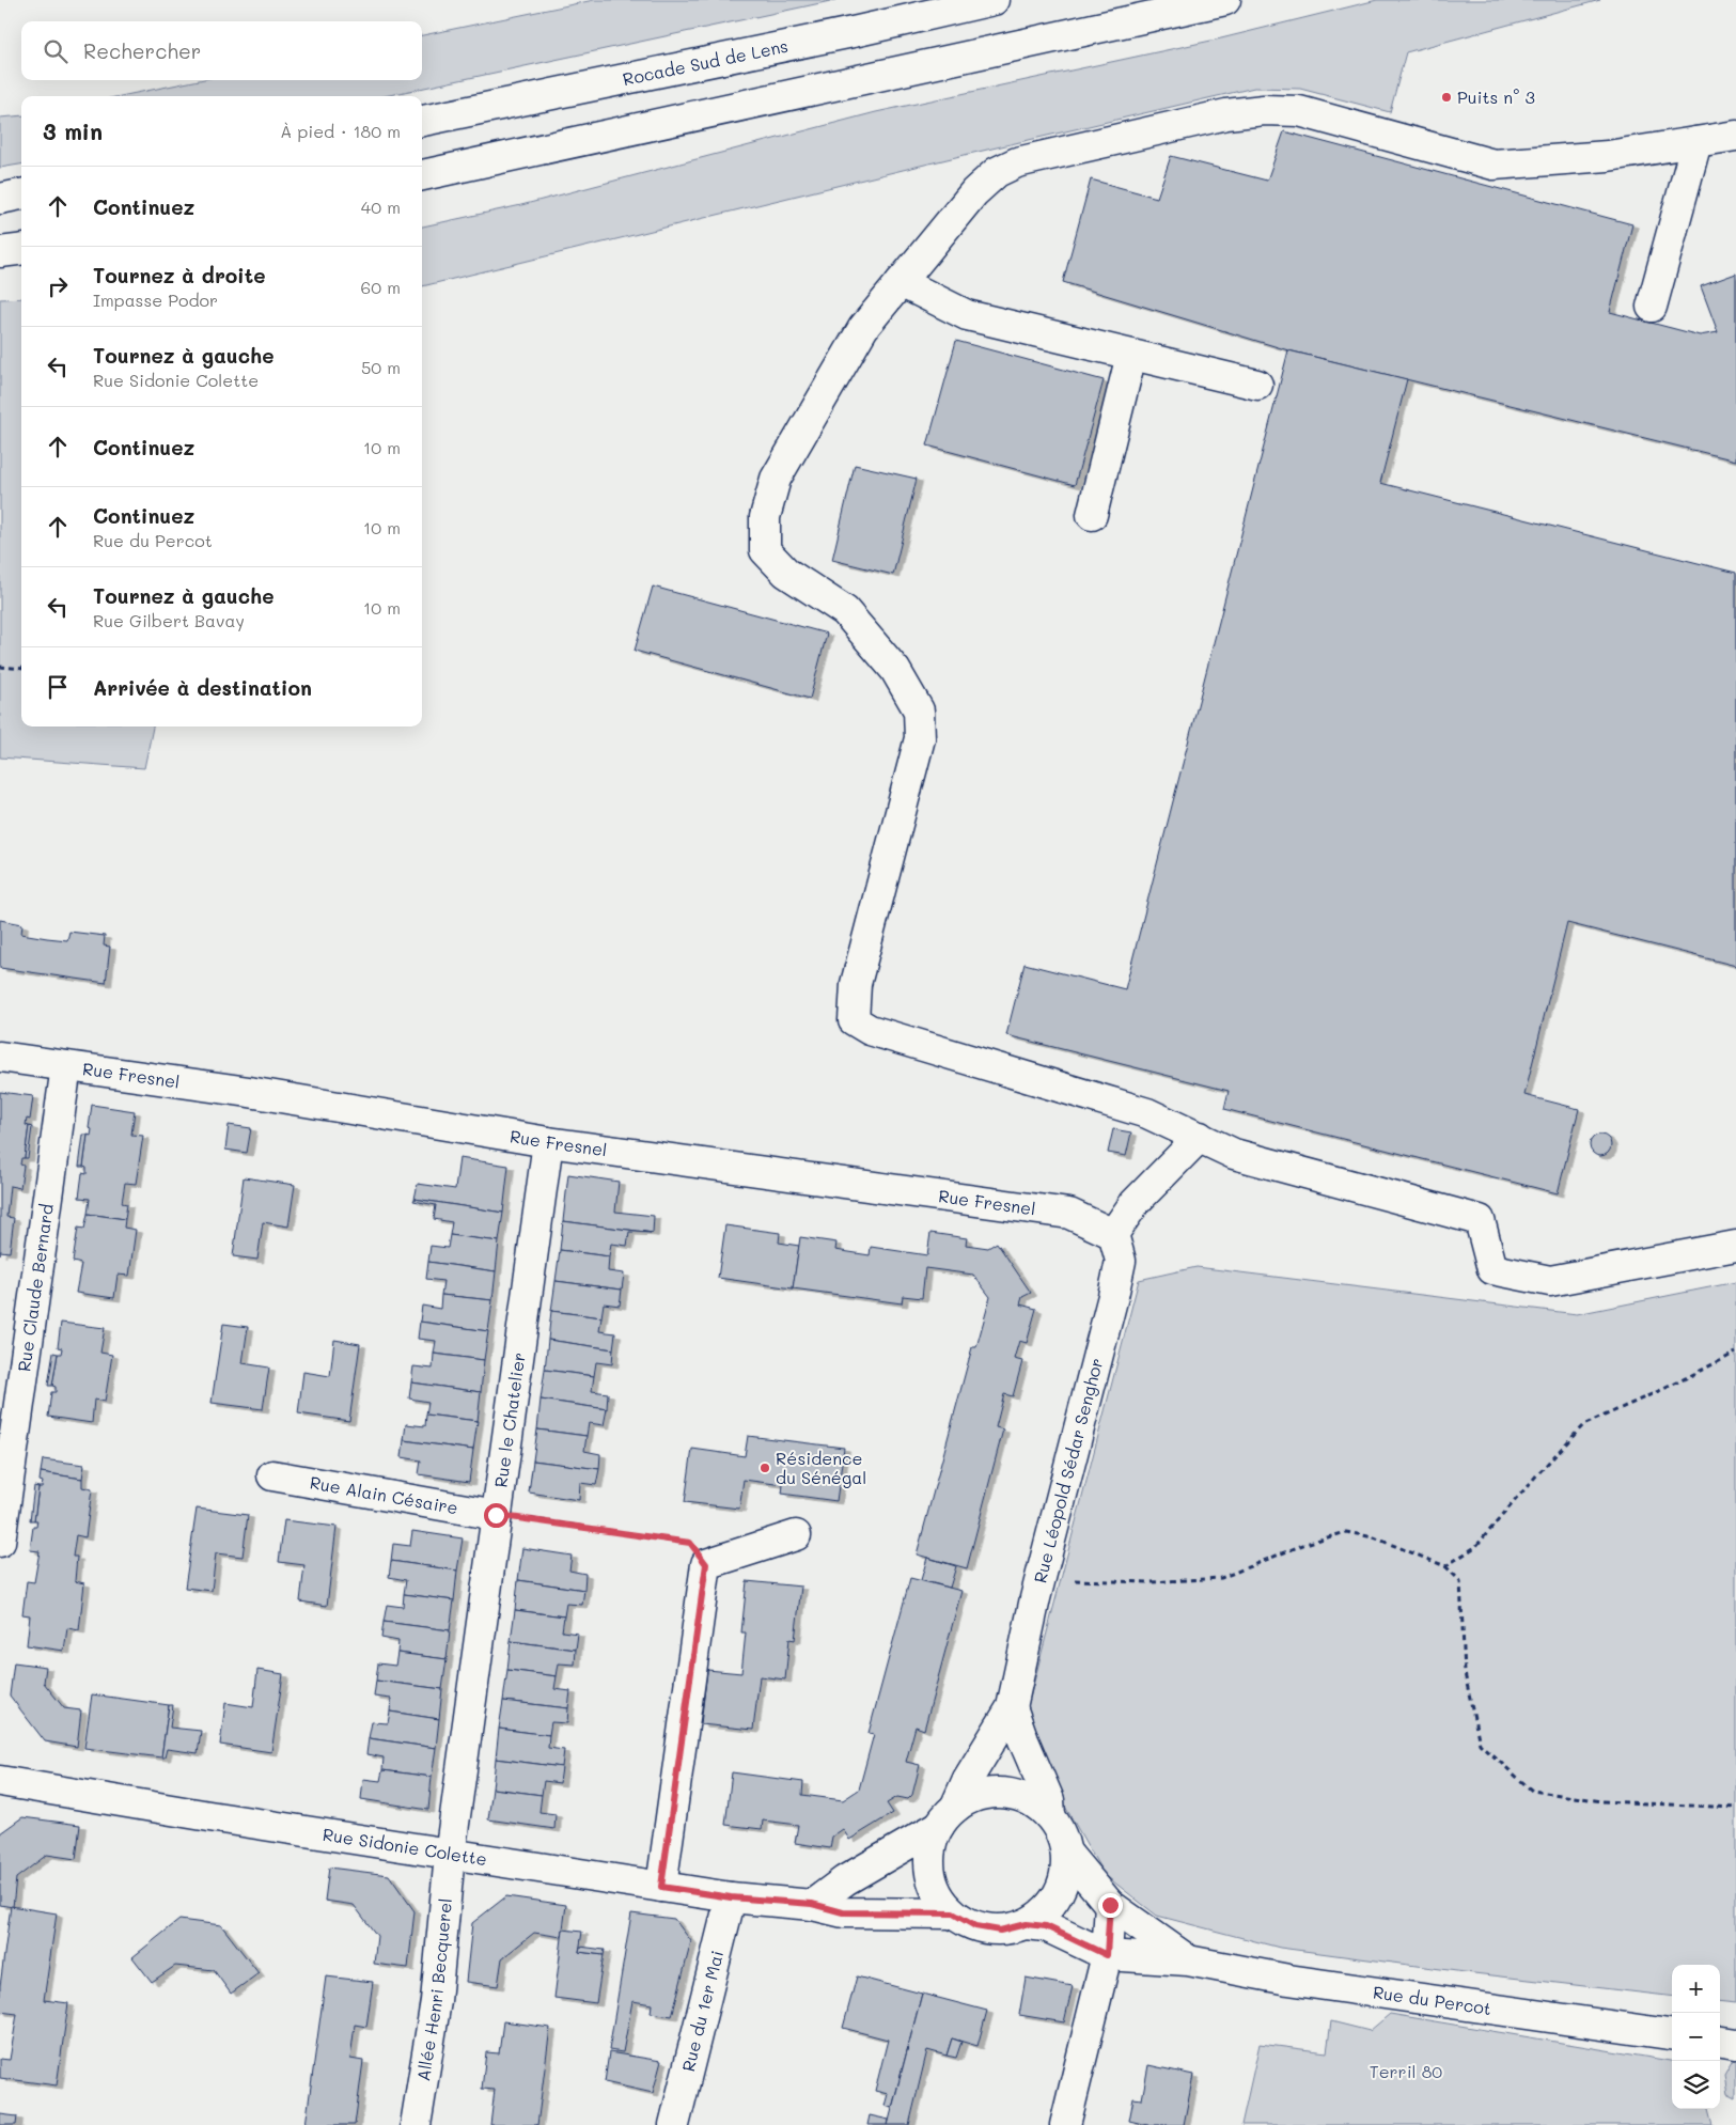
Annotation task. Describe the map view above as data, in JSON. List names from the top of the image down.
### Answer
{
  "streets": {
    "main road": [
      "Rocade Sud de Lens",
      "Rue Fresnel",
      "Rue Claude Bernard",
      "Rue le Chatelier",
      "Rue Léopold Sédar Senghor",
      "Rue Alain Césaire",
      "Rue Sidonie Colette",
      "Allée Henri Becquerel",
      "Rue du Percot",
      "Rue du 1er Mai"
    ]
  },
  "crossings": [
    ["Rue Fresnel", "Rue Claude Bernard"],
    ["Rue Fresnel", "Rue le Chatelier"],
    ["Rue Fresnel", "Rue Léopold Sédar Senghor"],
    ["Rue le Chatelier", "Rue Alain Césaire"],
    ["Rue le Chatelier", "Rue Sidonie Colette"],
    ["Rue le Chatelier", "Allée Henri Becquerel"],
    ["Rue Léopold Sédar Senghor", "Rue Sidonie Colette"],
    ["Rue Léopold Sédar Senghor", "Rue du Percot"],
    ["Rue Sidonie Colette", "Allée Henri Becquerel"],
    ["Rue Sidonie Colette", "Rue du Percot"],
    ["Rue Sidonie Colette", "Rue du 1er Mai"]
  ],
  "parks": ["Terril 80"],
  "places": ["Puits n° 3", "Résidence du Sénégal"],
  "page": {
    "search": "Rechercher",
    "heading": ["3 min", "À pied · 180 m"],
    "list": [
      ["Continuez", "40 m"],
      ["Tournez à droite", "Impasse Podor", "60 m"],
      ["Tournez à gauche", "Rue Sidonie Colette", "50 m"],
      ["Continuez", "10 m"],
      ["Continuez", "Rue du Percot", "10 m"],
      ["Tournez à gauche", "Rue Gilbert Bavay", "10 m"],
      "Arrivée à destination"
    ],
    "map_buttons": ["+", "−"]
  }
}
